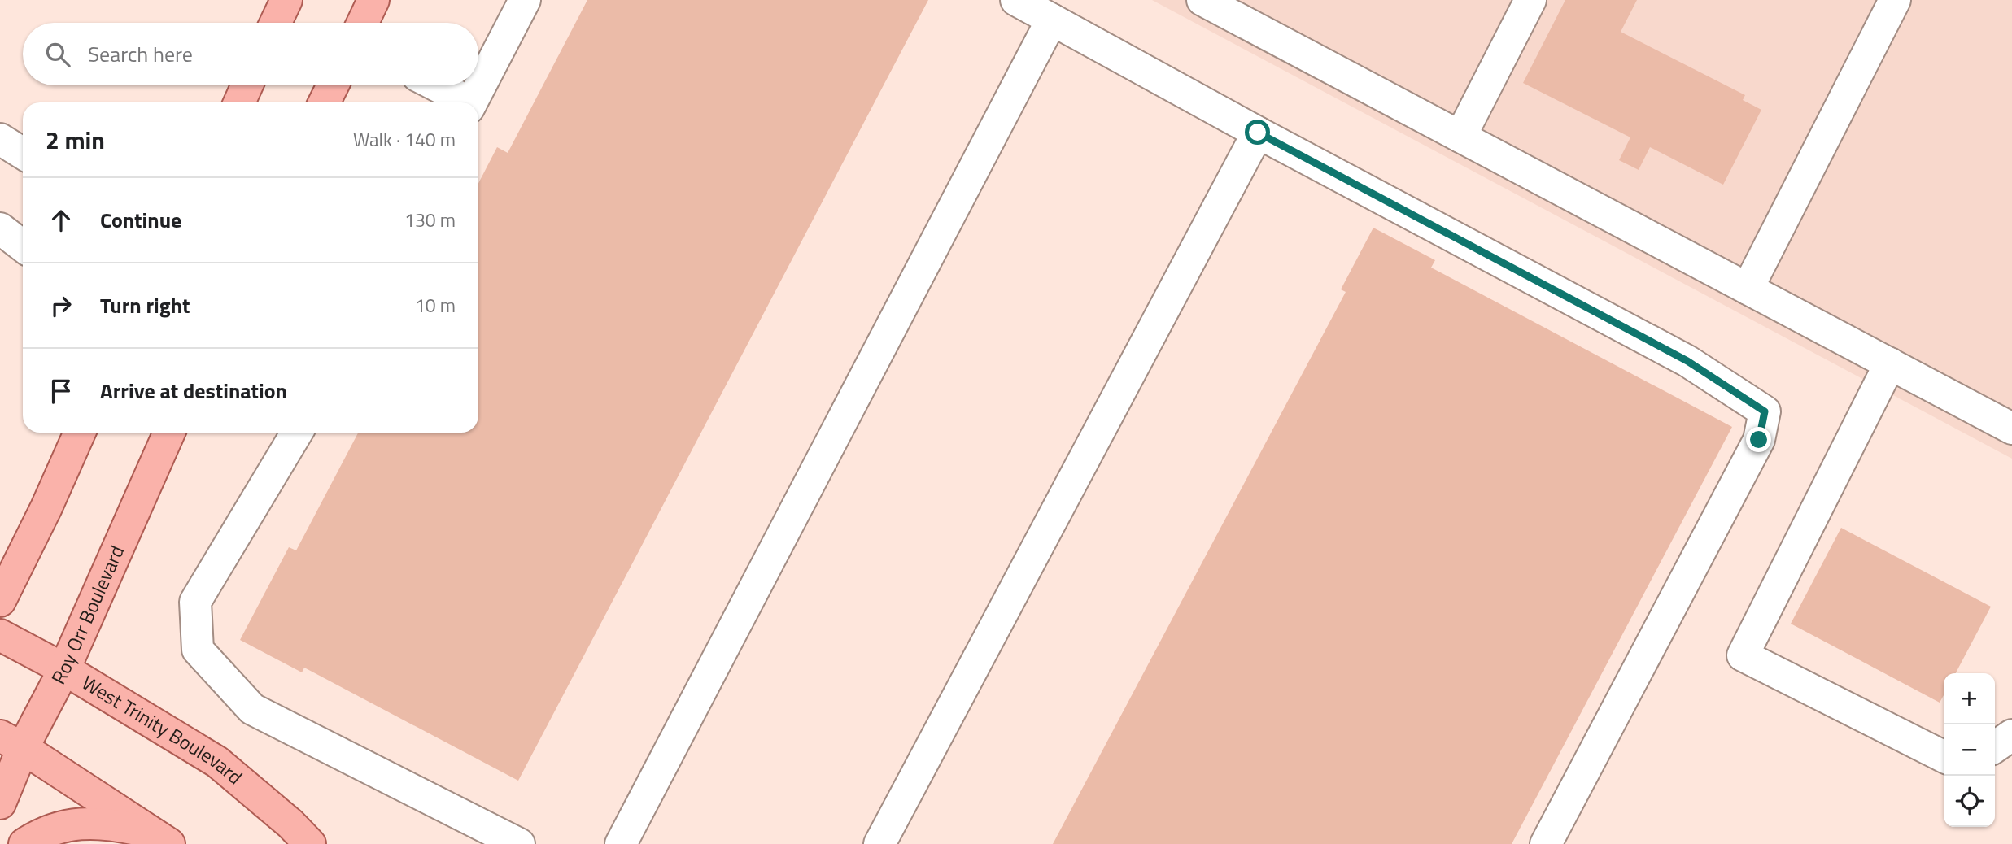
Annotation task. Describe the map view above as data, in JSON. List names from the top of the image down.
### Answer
{
  "streets": {
    "main road": ["Roy Orr Boulevard", "West Trinity Boulevard"]
  },
  "crossings": [
    ["Roy Orr Boulevard", "West Trinity Boulevard"]
  ],
  "page": {
    "search": "Search here",
    "heading": ["2 min", "Walk · 140 m"],
    "list": [
      ["Continue", "130 m"],
      ["Turn right", "10 m"],
      "Arrive at destination"
    ],
    "map_buttons": ["+", "−"]
  }
}
